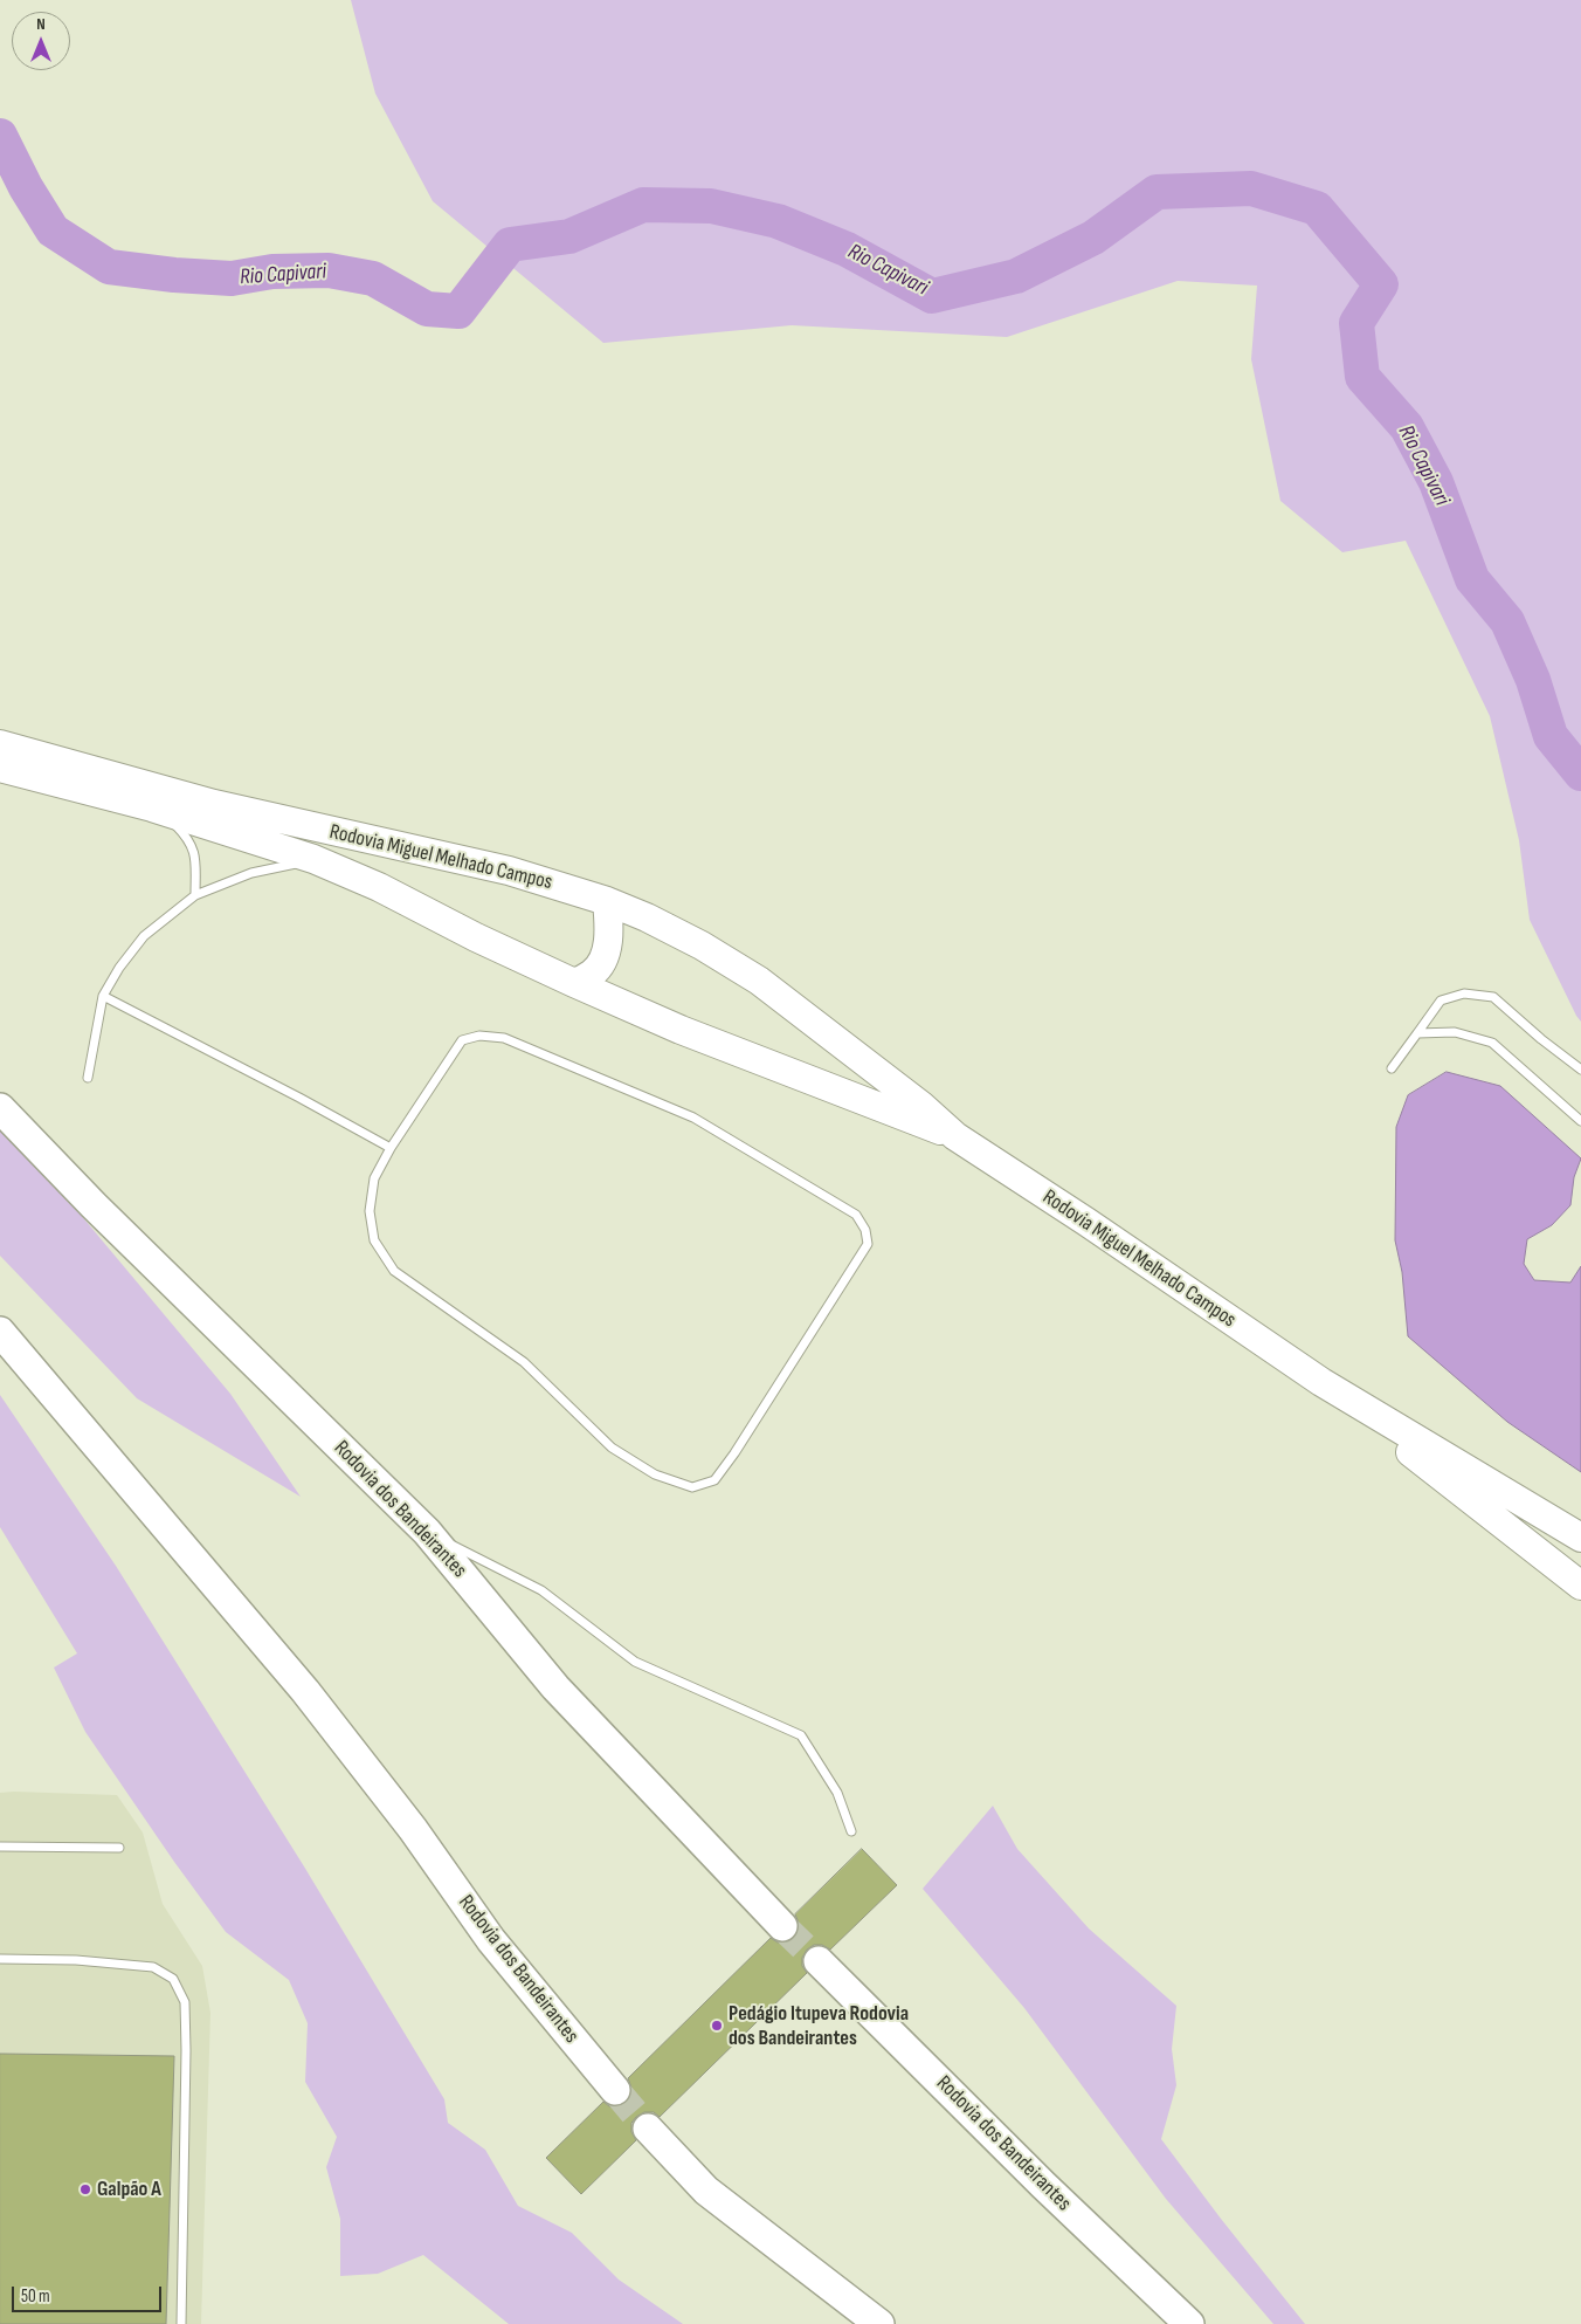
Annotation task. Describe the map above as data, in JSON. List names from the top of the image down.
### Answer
{
  "streets": {
    "highway": ["Rodovia Miguel Melhado Campos", "Rodovia dos Bandeirantes"]
  },
  "water": ["Rio Capivari"],
  "places": ["Pedágio Itupeva Rodovia dos Bandeirantes", "Galpão A"],
  "scale_bar": "50 m",
  "north": "top"
}
